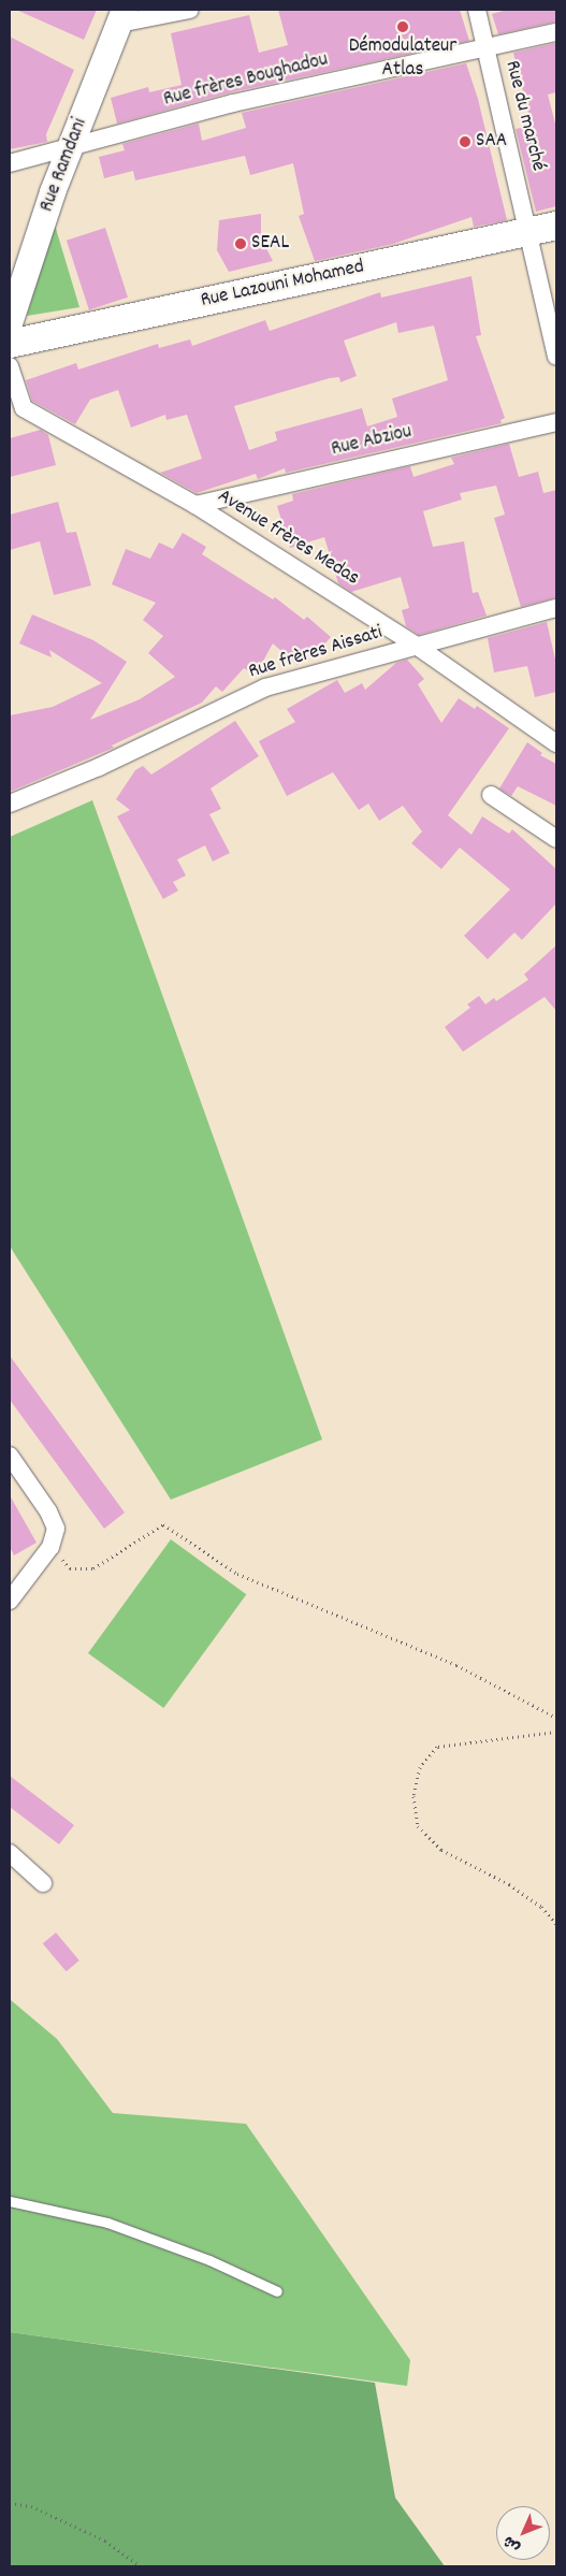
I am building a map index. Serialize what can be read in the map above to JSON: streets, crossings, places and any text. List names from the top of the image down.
{
  "streets": {
    "main road": ["Rue Ramdani", "Rue Lazouni Mohamed"],
    "street": [
      "Rue frères Boughadou",
      "Rue du marché",
      "Rue Abziou",
      "Avenue frères Medas",
      "Rue frères Aissati"
    ]
  },
  "crossings": [
    ["Rue frères Boughadou", "Rue du marché"],
    ["Rue frères Boughadou", "Rue Ramdani"],
    ["Rue du marché", "Rue Lazouni Mohamed"],
    ["Rue Abziou", "Avenue frères Medas"],
    ["Avenue frères Medas", "Rue frères Aissati"]
  ],
  "places": ["Démodulateur Atlas", "SAA", "SEAL"],
  "north": "bottom left"
}
